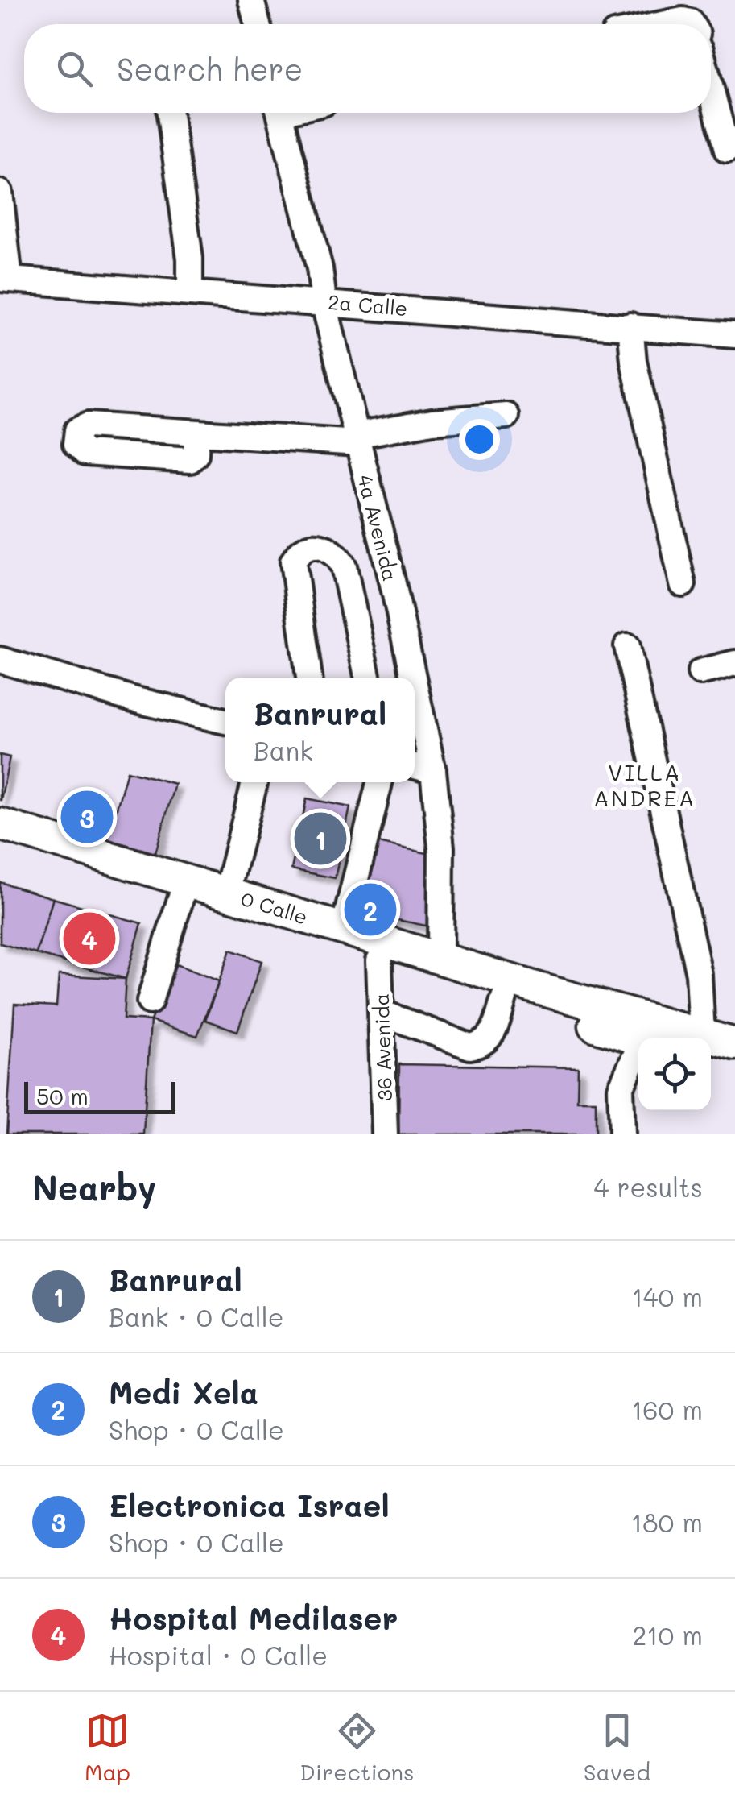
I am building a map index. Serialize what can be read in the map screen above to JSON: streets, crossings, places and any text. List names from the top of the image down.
{
  "streets": {
    "main road": ["0 Calle"],
    "street": ["2a Calle", "4a Avenida", "36 Avenida"]
  },
  "crossings": [
    ["2a Calle", "4a Avenida"],
    ["4a Avenida", "0 Calle"],
    ["0 Calle", "36 Avenida"]
  ],
  "districts": ["VILLA ANDREA"],
  "scale_bar": "50 m",
  "page": {
    "search": "Search here",
    "popup": ["Banrural", "Bank"],
    "pins": [
      "3",
      "1",
      "2",
      "4"
    ],
    "scale": "50 m",
    "heading": ["Nearby", "4 results"],
    "list": [
      {
        "mark": "1",
        "name": "Banrural",
        "note": "Bank · 0 Calle",
        "value": "140 m"
      },
      {
        "mark": "2",
        "name": "Medi Xela",
        "note": "Shop · 0 Calle",
        "value": "160 m"
      },
      {
        "mark": "3",
        "name": "Electronica Israel",
        "note": "Shop · 0 Calle",
        "value": "180 m"
      },
      {
        "mark": "4",
        "name": "Hospital Medilaser",
        "note": "Hospital · 0 Calle",
        "value": "210 m"
      }
    ],
    "nav": ["Map", "Directions", "Saved"]
  }
}
